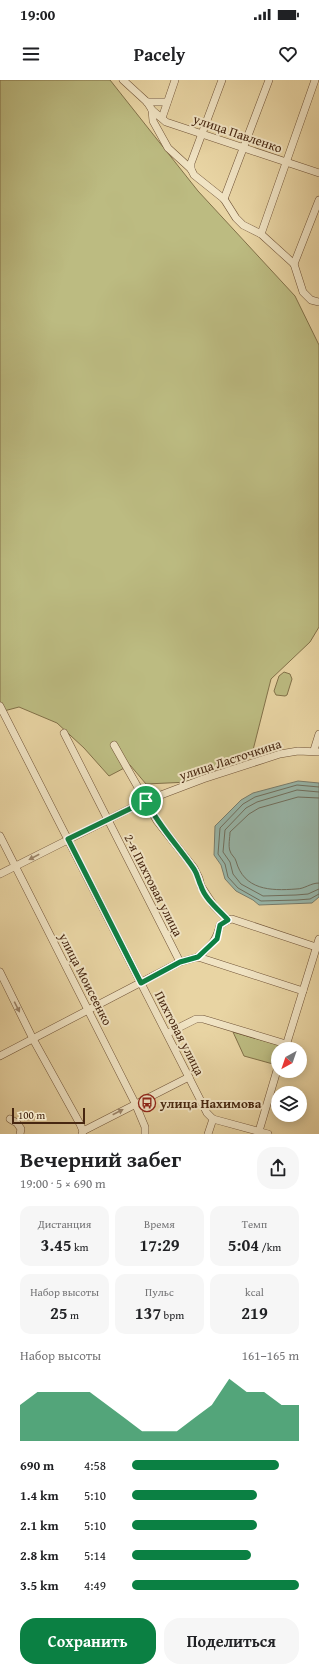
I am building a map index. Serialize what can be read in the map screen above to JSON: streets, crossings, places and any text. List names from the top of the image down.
{
  "streets": {
    "street": [
      "улица Павленко",
      "улица Ласточкина",
      "2-я Пихтовая улица",
      "улица Моисеенко",
      "Пихтовая улица"
    ]
  },
  "crossings": [
    ["улица Ласточкина", "2-я Пихтовая улица"],
    ["улица Ласточкина", "улица Моисеенко"],
    ["улица Ласточкина", "Пихтовая улица"]
  ],
  "places": {
    "bus stop": ["улица Нахимова"]
  },
  "scale_bar": "100 m",
  "north": "bottom left",
  "page": {
    "status": "19:00",
    "header": "Pacely",
    "scale": "100 m",
    "heading": ["Вечерний забег", "19:00 · 5 × 690 m"],
    "stats": [
      ["Дистанция", "3.45 km"],
      ["Время", "17:29"],
      ["Темп", "5:04 /km"],
      ["Набор высоты", "25 m"],
      ["Пульс", "137 bpm"],
      ["kcal", "219"]
    ],
    "chart": ["Набор высоты", "161–165 m"],
    "list": [
      {
        "name": "690 m",
        "note": "4:58"
      },
      {
        "name": "1.4 km",
        "note": "5:10"
      },
      {
        "name": "2.1 km",
        "note": "5:10"
      },
      {
        "name": "2.8 km",
        "note": "5:14"
      },
      {
        "name": "3.5 km",
        "note": "4:49"
      }
    ],
    "buttons": ["Сохранить", "Поделиться"]
  }
}
